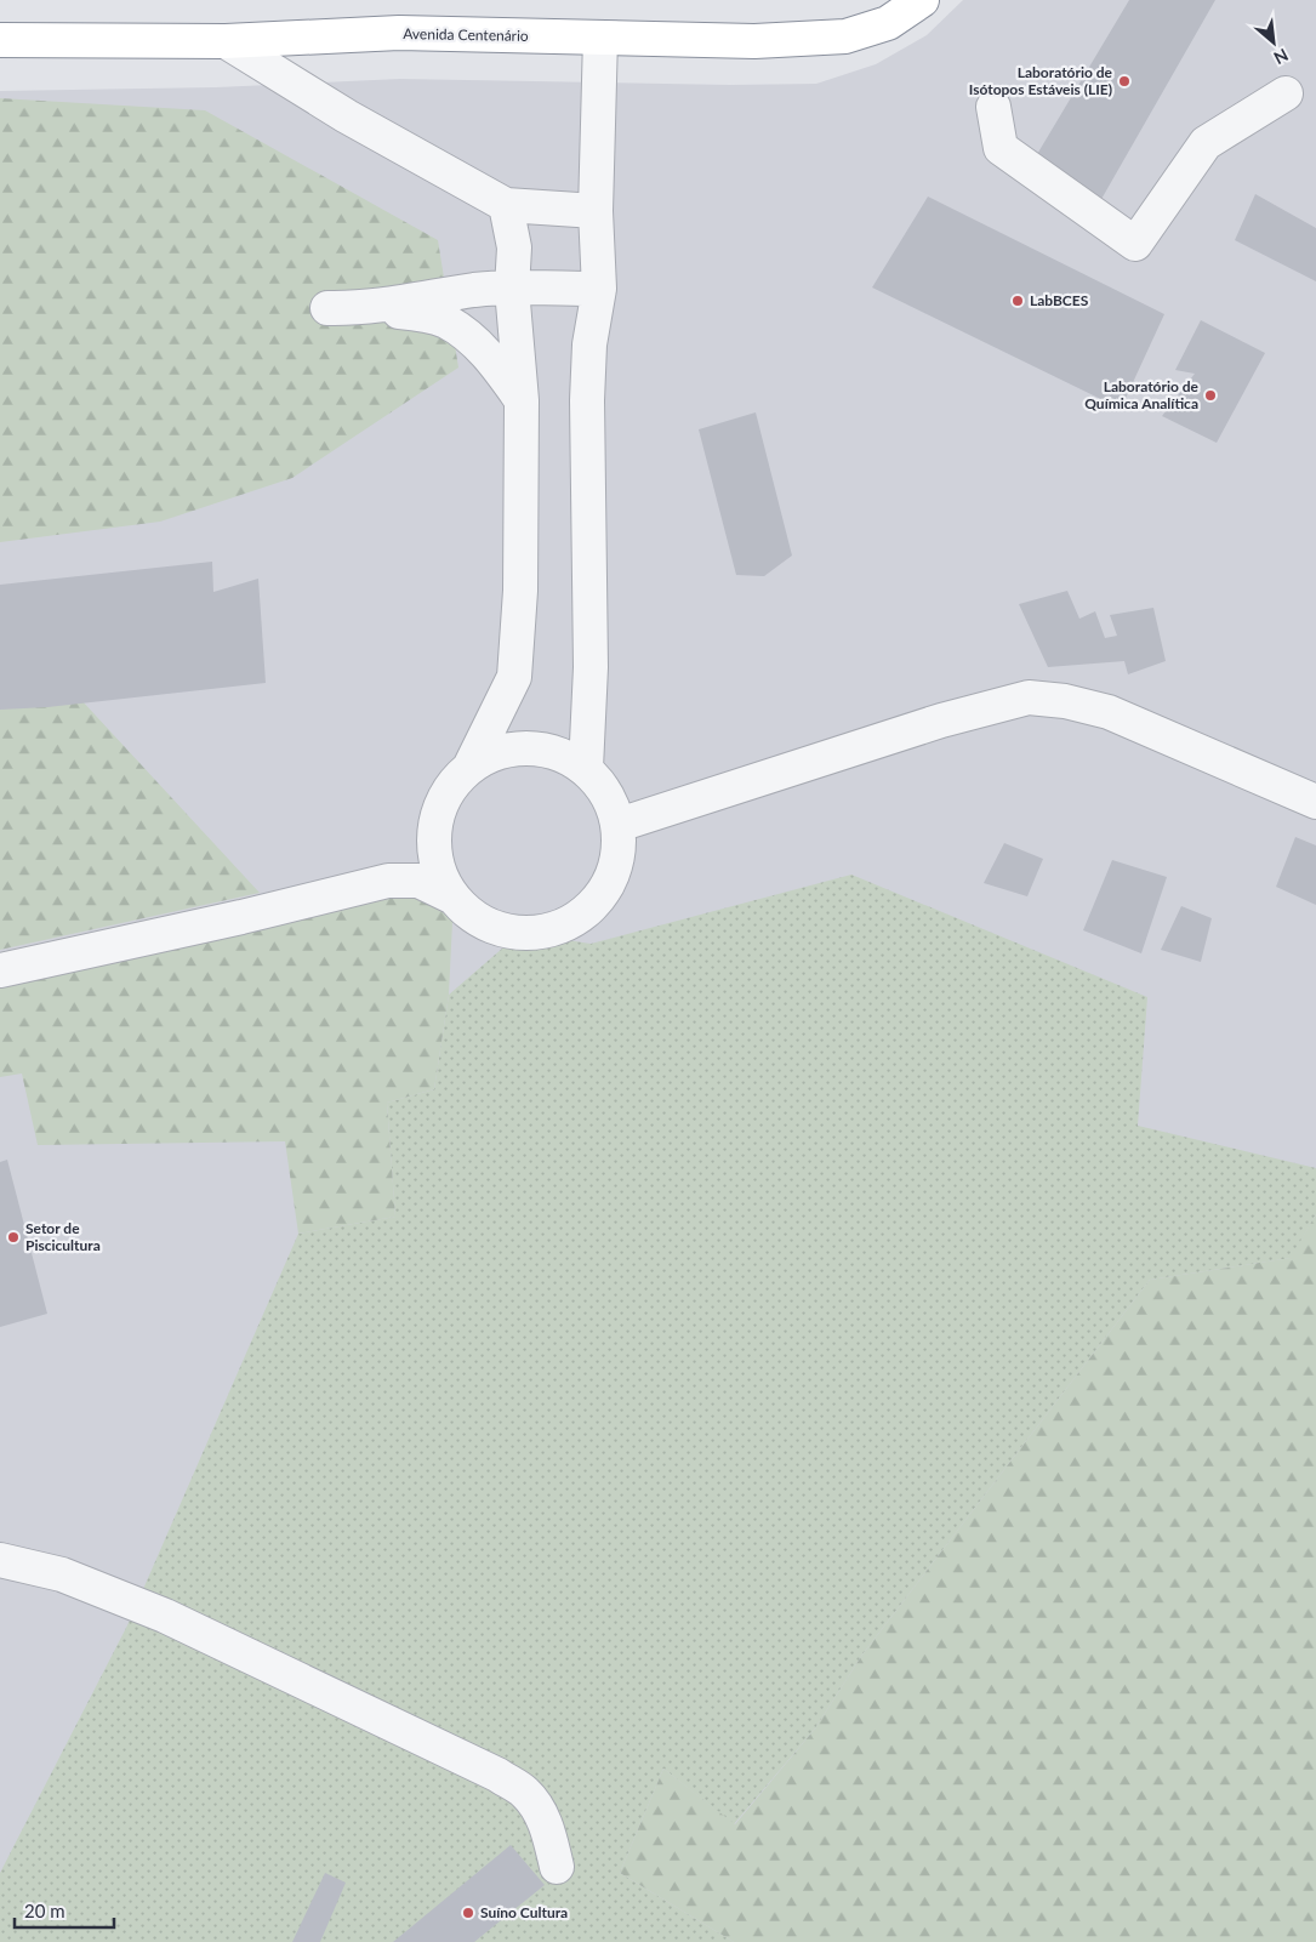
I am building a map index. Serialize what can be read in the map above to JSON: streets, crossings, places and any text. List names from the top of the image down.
{
  "streets": {
    "highway": ["Avenida Centenário"]
  },
  "places": [
    "Laboratório de Isótopos Estáveis (LIE)",
    "LabBCES",
    "Laboratório de Química Analítica",
    "Setor de Piscicultura",
    "Suíno Cultura"
  ],
  "scale_bar": "20 m",
  "north": "bottom right"
}
